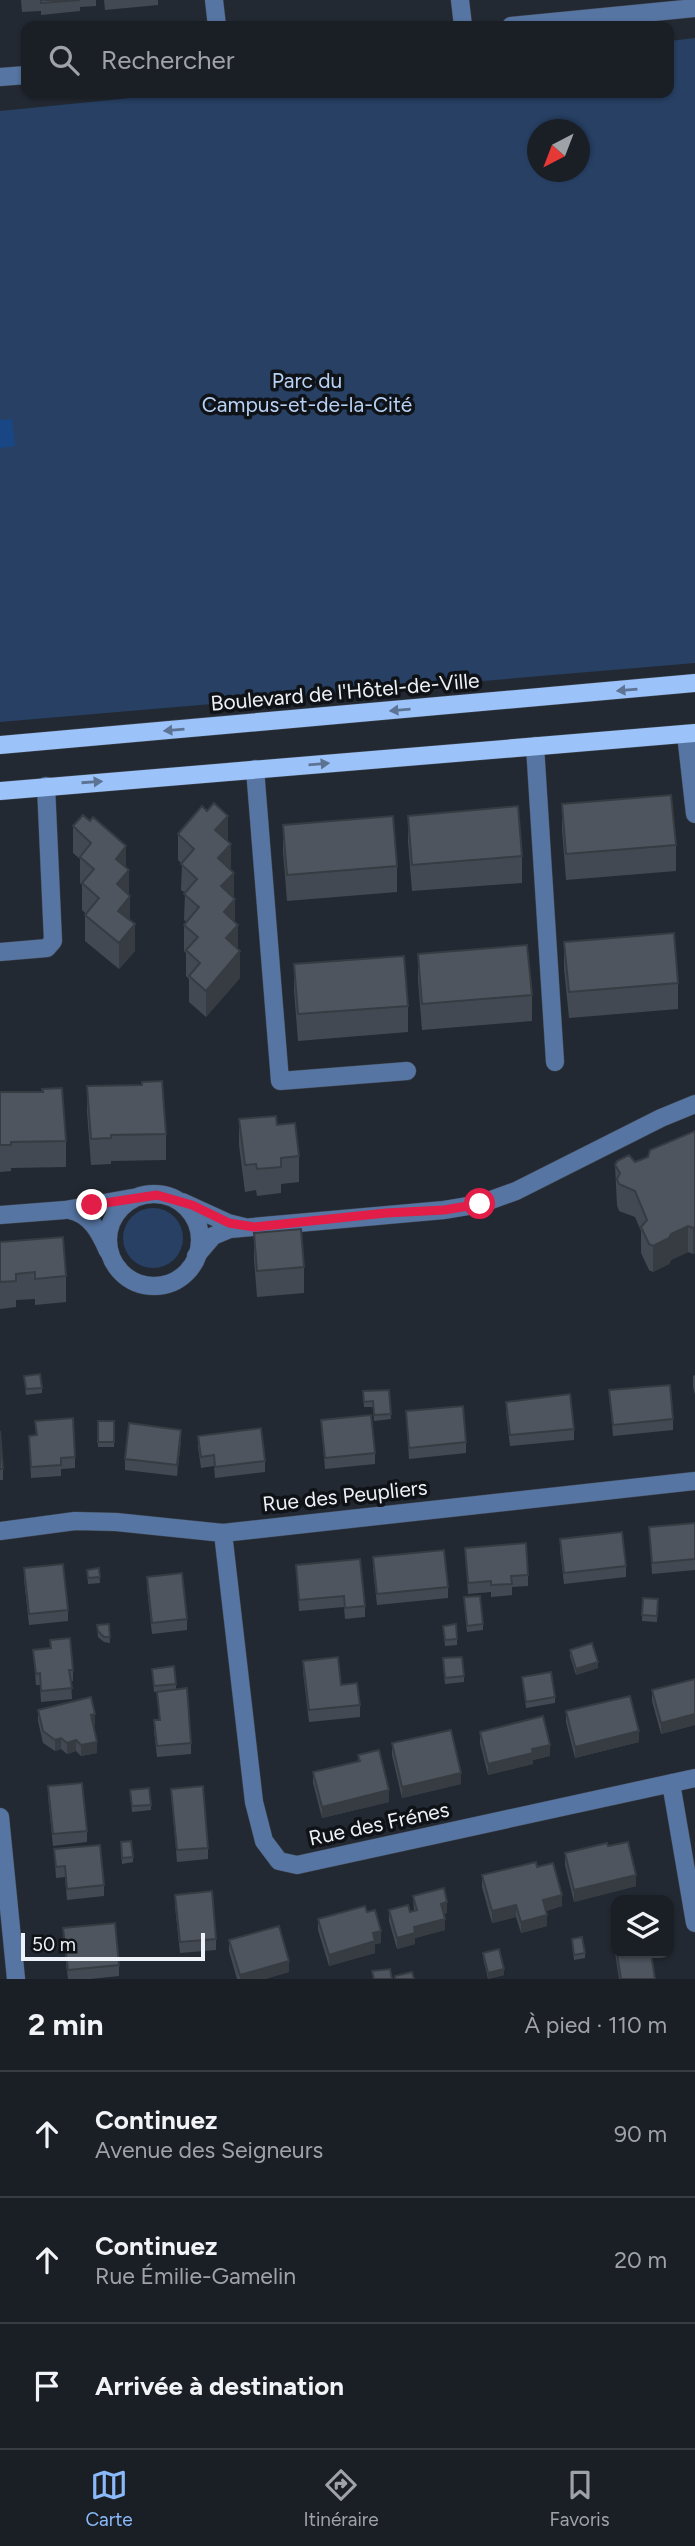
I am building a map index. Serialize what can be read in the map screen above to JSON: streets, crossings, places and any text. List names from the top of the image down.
{
  "streets": {
    "main road": ["Boulevard de l'Hôtel-de-Ville"],
    "street": ["Rue des Peupliers", "Rue des Frénes"]
  },
  "crossings": [
    ["Rue des Peupliers", "Rue des Frénes"]
  ],
  "parks": ["Parc du Campus-et-de-la-Cité"],
  "scale_bar": "50 m",
  "north": "bottom left",
  "page": {
    "search": "Rechercher",
    "scale": "50 m",
    "heading": ["2 min", "À pied · 110 m"],
    "list": [
      ["Continuez", "Avenue des Seigneurs", "90 m"],
      ["Continuez", "Rue Émilie-Gamelin", "20 m"],
      "Arrivée à destination"
    ],
    "nav": ["Carte", "Itinéraire", "Favoris"]
  }
}
